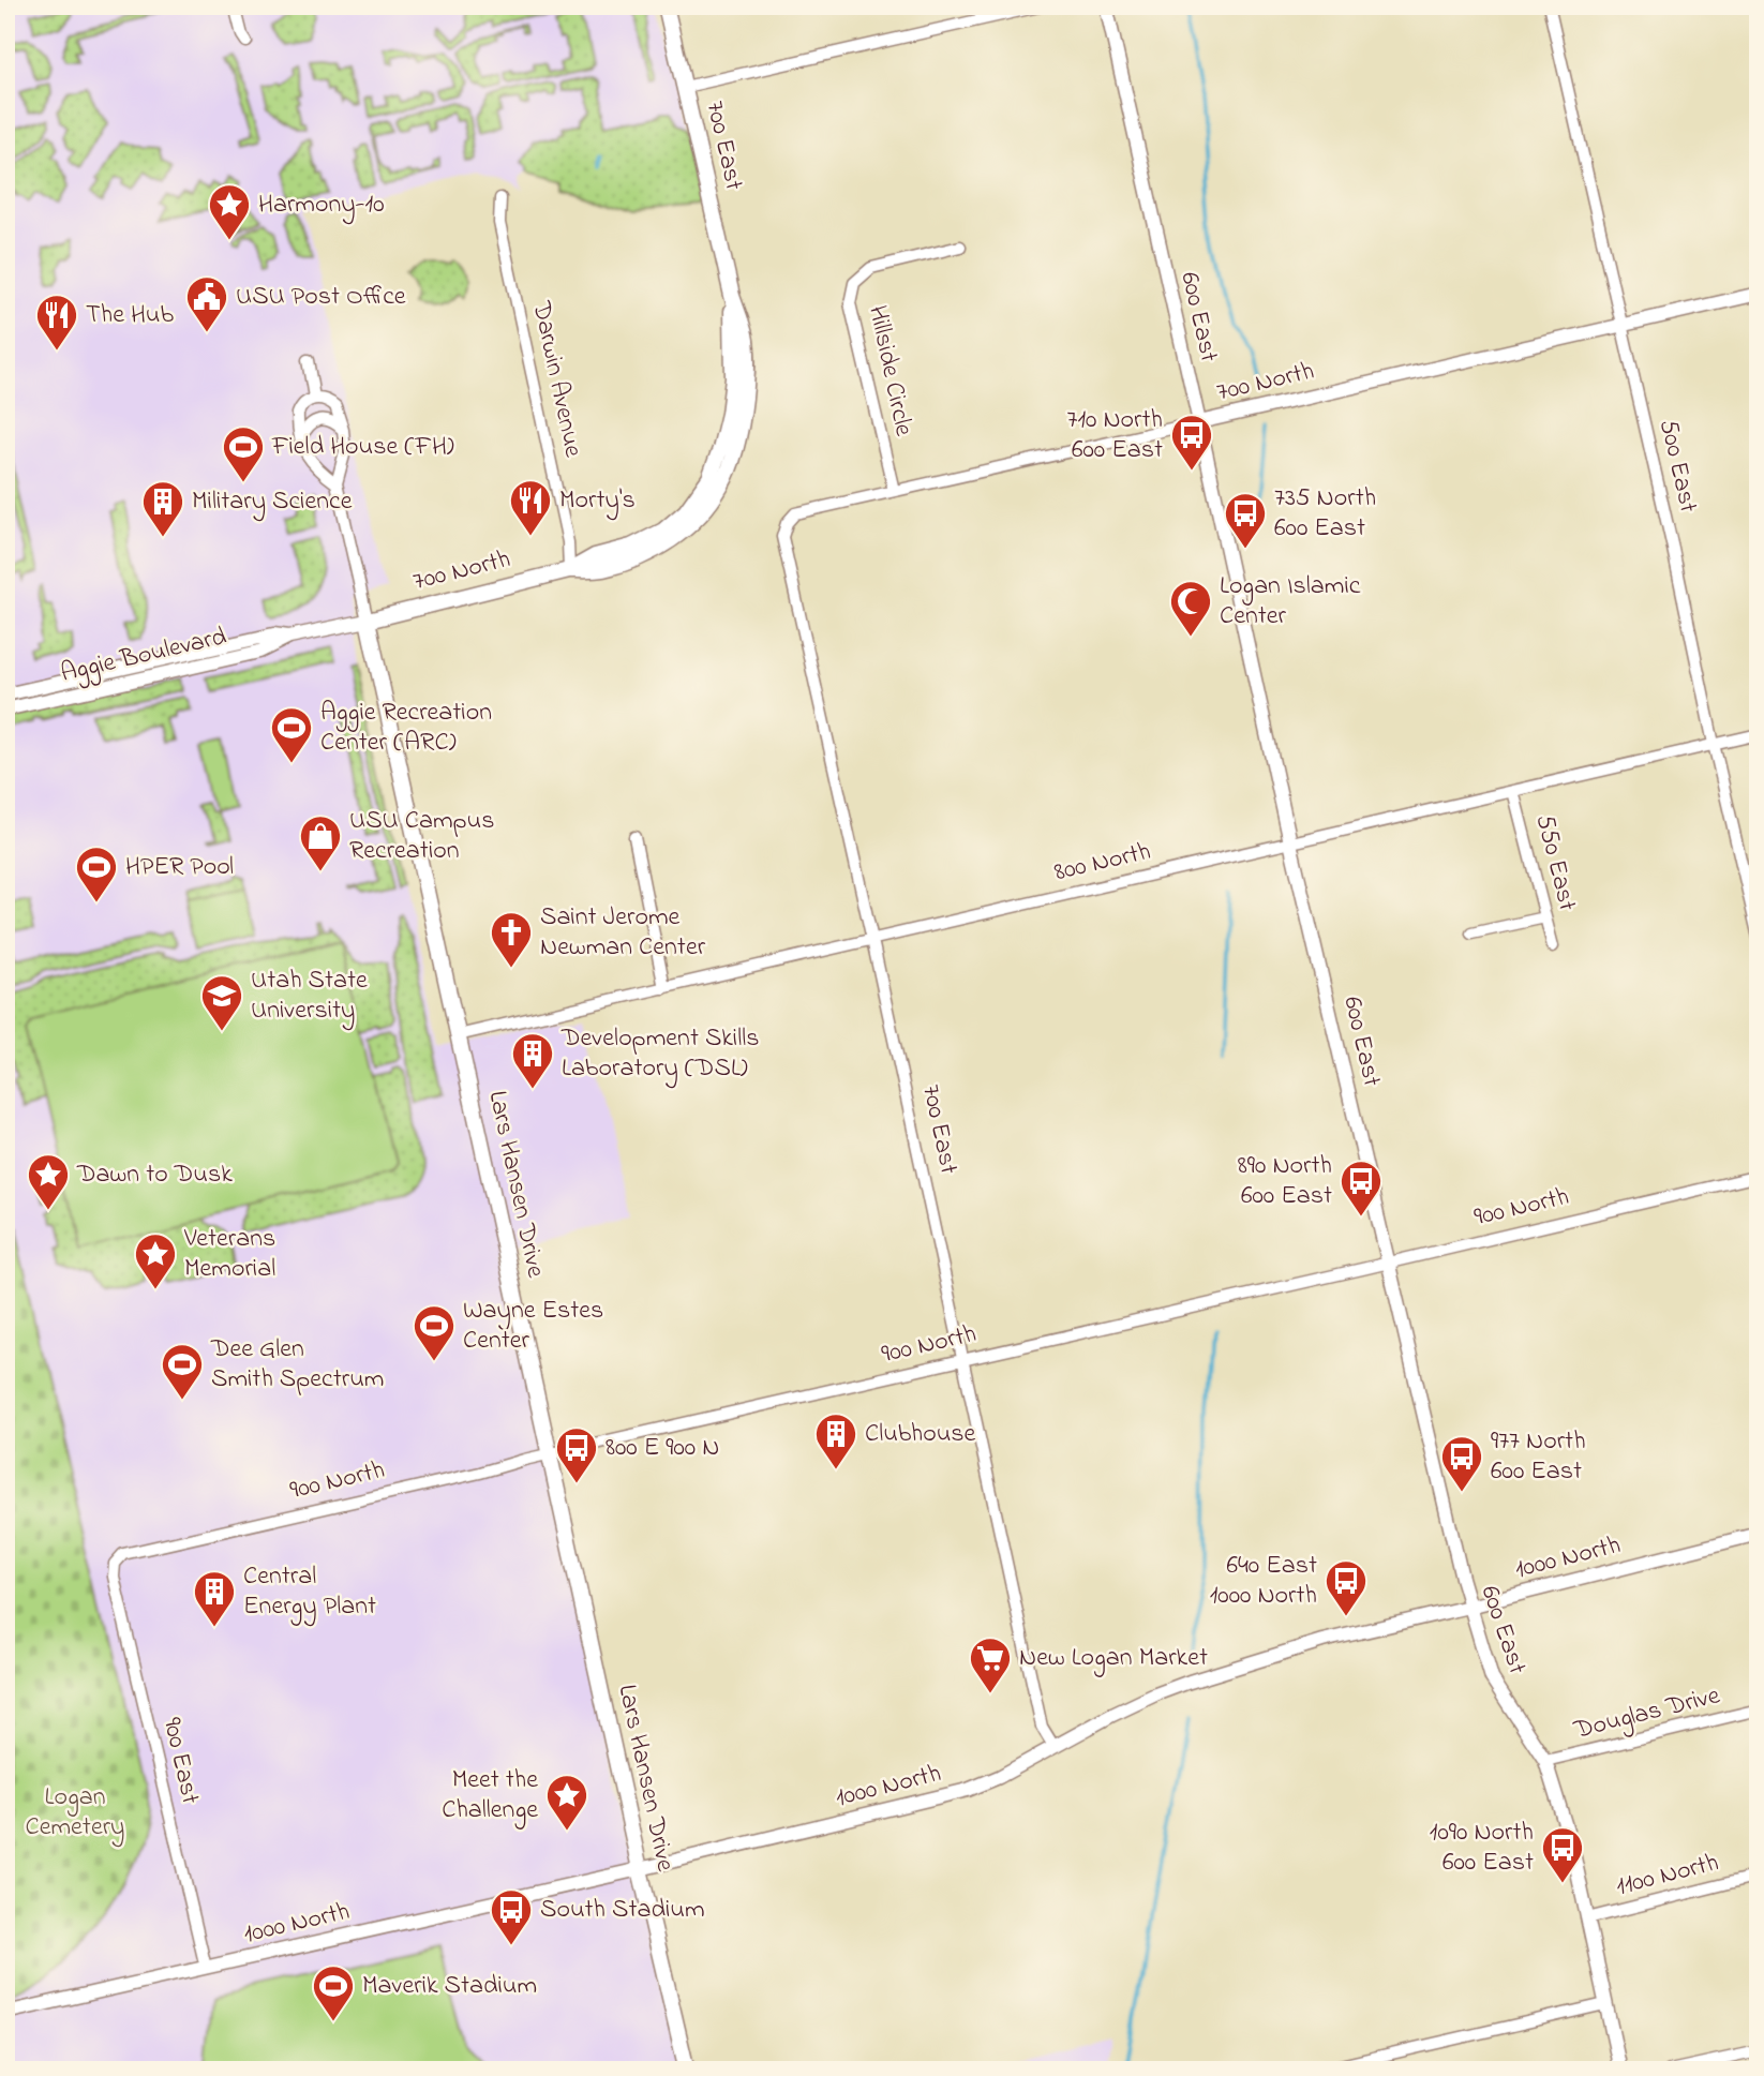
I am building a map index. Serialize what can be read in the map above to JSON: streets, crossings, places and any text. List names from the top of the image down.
{
  "streets": {
    "main road": ["700 East", "700 North", "Lars Hansen Drive"],
    "street": [
      "600 East",
      "Hillside Circle",
      "Darwin Avenue",
      "500 East",
      "Aggie Boulevard",
      "800 North",
      "550 East",
      "900 North",
      "1000 North",
      "Douglas Drive",
      "900 East",
      "1100 North"
    ]
  },
  "crossings": [
    ["700 East", "700 North"],
    ["700 East", "800 North"],
    ["700 East", "900 North"],
    ["700 East", "1000 North"],
    ["600 East", "700 North"],
    ["600 East", "800 North"],
    ["600 East", "900 North"],
    ["600 East", "1000 North"],
    ["600 East", "Douglas Drive"],
    ["600 East", "1100 North"],
    ["Hillside Circle", "700 North"],
    ["Darwin Avenue", "700 North"],
    ["700 North", "500 East"],
    ["700 North", "Aggie Boulevard"],
    ["700 North", "Lars Hansen Drive"],
    ["500 East", "800 North"],
    ["Aggie Boulevard", "Lars Hansen Drive"],
    ["800 North", "550 East"],
    ["800 North", "Lars Hansen Drive"],
    ["Lars Hansen Drive", "900 North"],
    ["Lars Hansen Drive", "1000 North"],
    ["900 North", "900 East"],
    ["1000 North", "900 East"]
  ],
  "parks": ["Logan Cemetery"],
  "places": {
    "place": [
      "Harmony-10",
      "Dawn to Dusk",
      "Veterans Memorial",
      "Meet the Challenge"
    ],
    "public building": ["USU Post Office"],
    "restaurant": ["The Hub", "Morty's"],
    "bus stop": [
      "710 North 600 East",
      "735 North 600 East",
      "890 North 600 East",
      "800 E 900 N",
      "977 North 600 East",
      "640 East 1000 North",
      "1090 North 600 East",
      "South Stadium"
    ],
    "sports": [
      "Field House (FH)",
      "Aggie Recreation Center (ARC)",
      "HPER Pool",
      "Wayne Estes Center",
      "Dee Glen Smith Spectrum",
      "Maverik Stadium"
    ],
    "building": [
      "Military Science",
      "Development Skills Laboratory (DSL)",
      "Clubhouse",
      "Central Energy Plant"
    ],
    "mosque": ["Logan Islamic Center"],
    "shop": ["USU Campus Recreation"],
    "church": ["Saint Jerome Newman Center"],
    "school or university": ["Utah State University"],
    "supermarket": ["New Logan Market"]
  }
}
